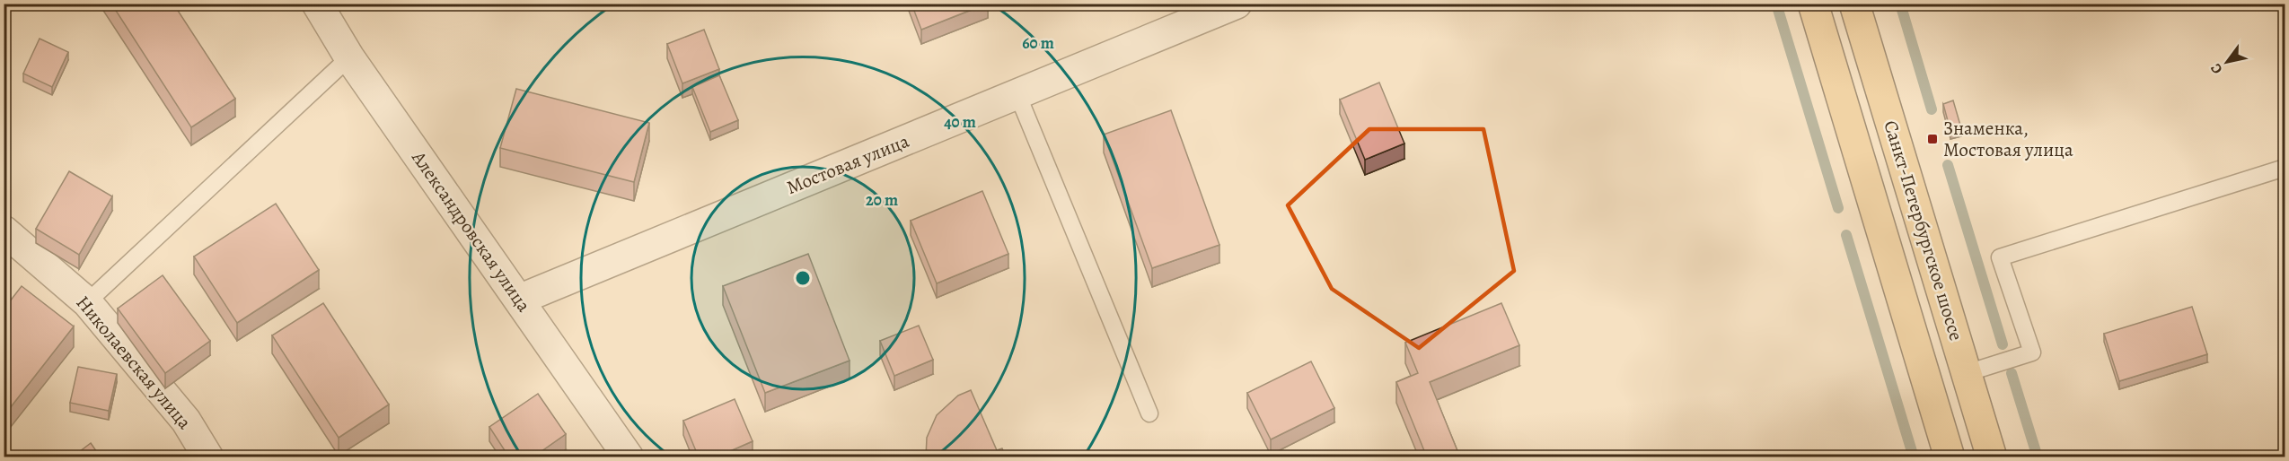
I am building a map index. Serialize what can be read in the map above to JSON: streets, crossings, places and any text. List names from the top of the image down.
{
  "streets": {
    "main road": ["Санкт-Петербургское шоссе"],
    "street": ["Мостовая улица", "Александровская улица", "Николаевская улица"]
  },
  "crossings": [
    ["Мостовая улица", "Александровская улица"]
  ],
  "places": {
    "transit": ["Знаменка, Мостовая улица"]
  },
  "north": "bottom left",
  "rings": ["60 m", "40 m", "20 m"]
}
